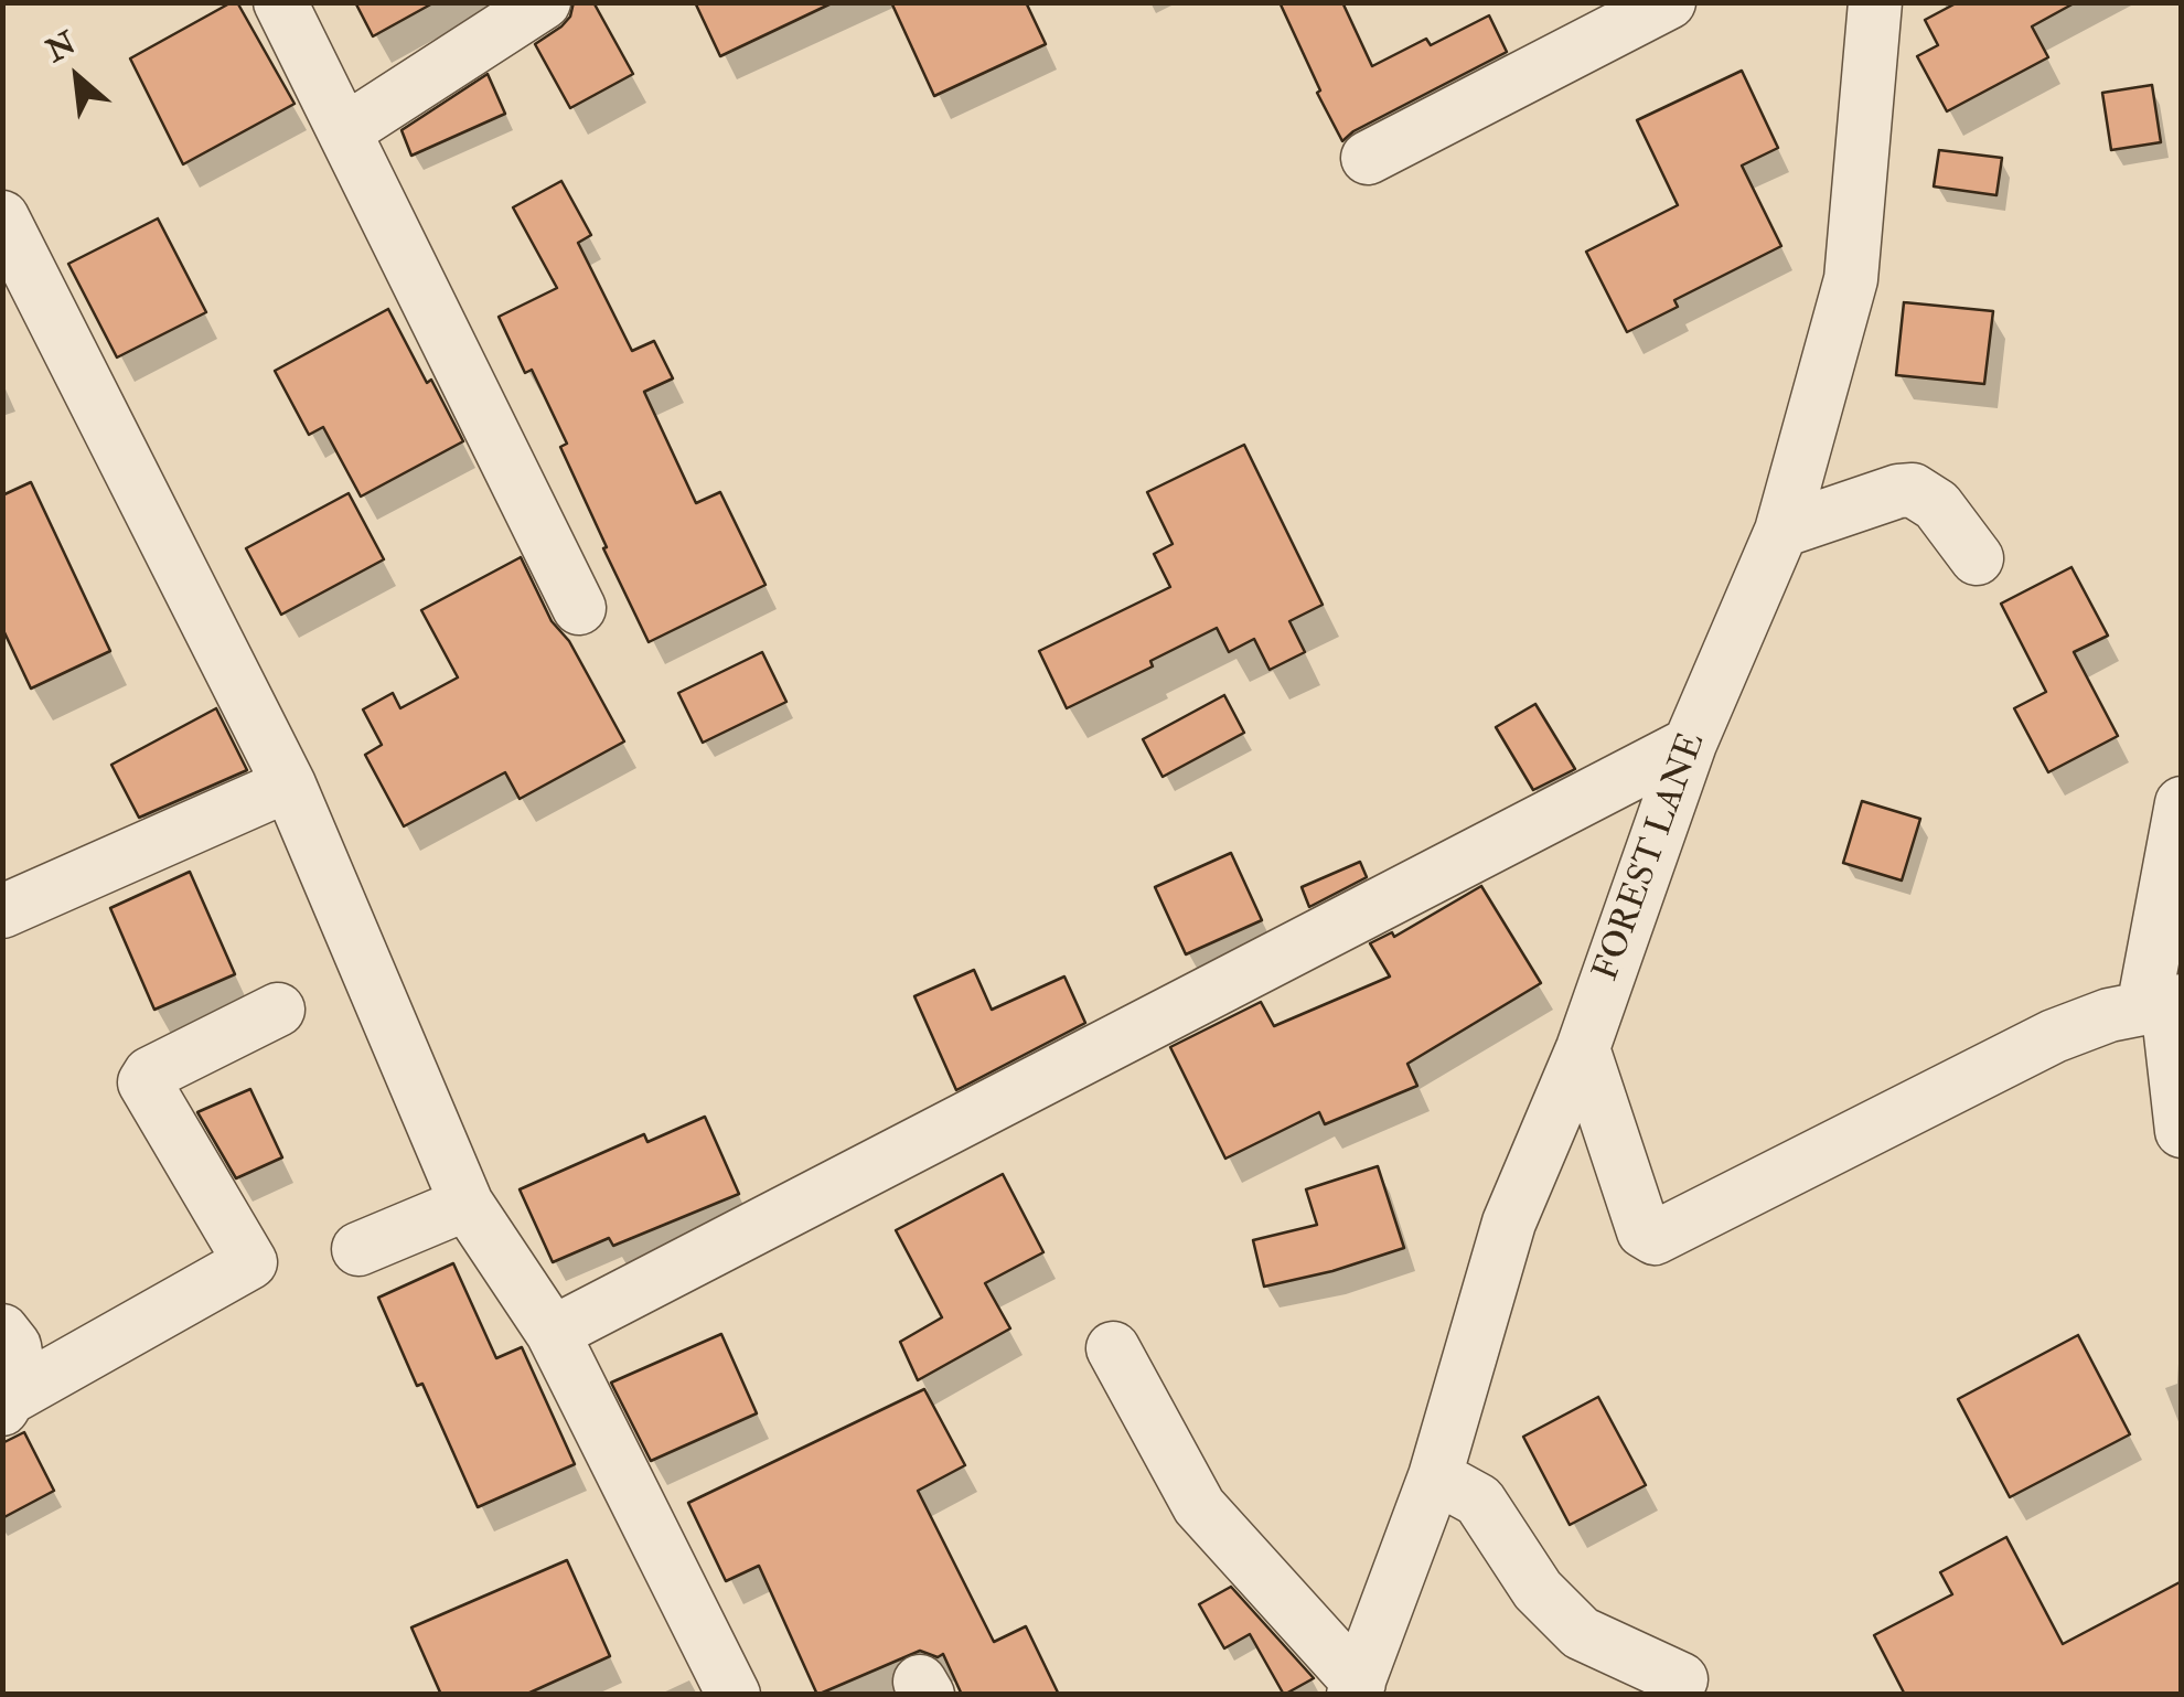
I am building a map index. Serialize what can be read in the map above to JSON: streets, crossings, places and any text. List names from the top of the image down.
{
  "streets": {
    "street": ["FOREST LANE"]
  },
  "north": "top left"
}
